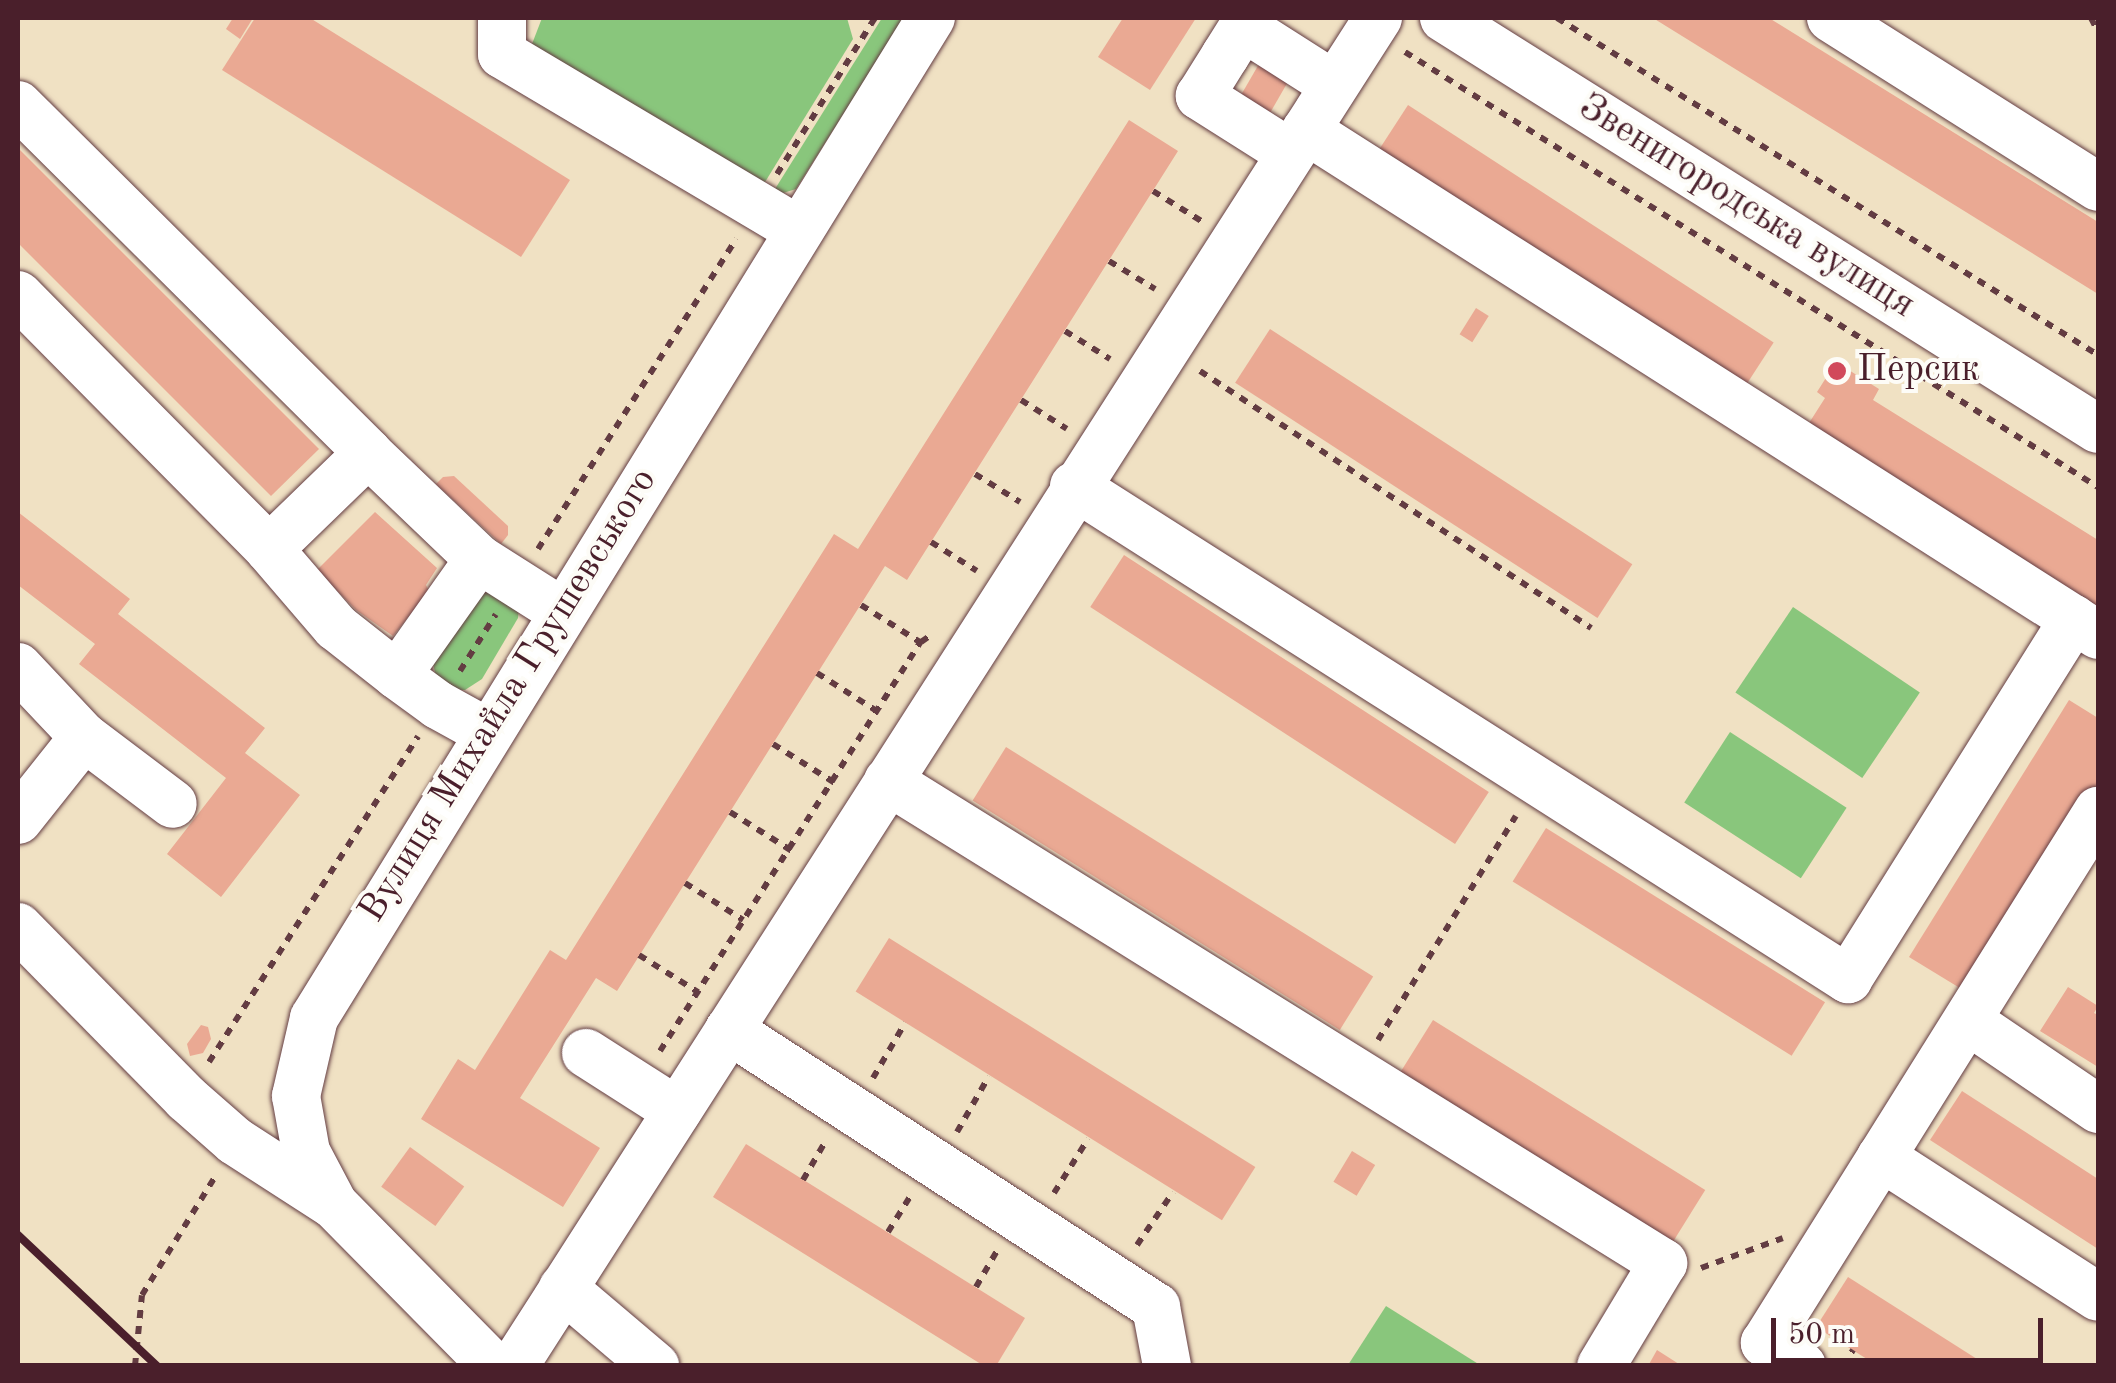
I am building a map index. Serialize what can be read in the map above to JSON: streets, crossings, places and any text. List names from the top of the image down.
{
  "streets": {
    "street": ["Звенигородська вулиця", "Вулиця Михайла Грушевського"]
  },
  "places": ["Персик"],
  "scale_bar": "50 m"
}
